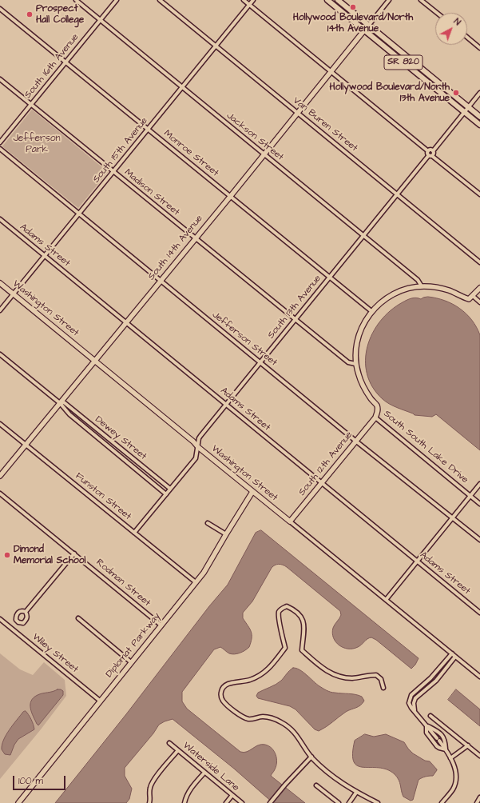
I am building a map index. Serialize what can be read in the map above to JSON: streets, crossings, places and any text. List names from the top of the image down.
{
  "streets": {
    "main road": ["SR 820"],
    "street": [
      "South 16th Avenue",
      "Van Buren Street",
      "Jackson Street",
      "South 15th Avenue",
      "Monroe Street",
      "Madison Street",
      "Adams Street",
      "South 14th Avenue",
      "South 13th Avenue",
      "Washington Street",
      "Jefferson Street",
      "Dewey Street",
      "South South Lake Drive",
      "South 12th Avenue",
      "Funston Street",
      "Rodman Street",
      "Diplomat Parkway",
      "Wiley Street",
      "Waterside Lane"
    ]
  },
  "crossings": [
    ["SR 820", "South 14th Avenue"],
    ["South 16th Avenue", "Jackson Street"],
    ["South 16th Avenue", "Monroe Street"],
    ["South 16th Avenue", "Madison Street"],
    ["Van Buren Street", "South 15th Avenue"],
    ["Van Buren Street", "South 14th Avenue"],
    ["Van Buren Street", "South 13th Avenue"],
    ["Jackson Street", "South 15th Avenue"],
    ["Jackson Street", "South 14th Avenue"],
    ["Jackson Street", "South 13th Avenue"],
    ["South 15th Avenue", "Monroe Street"],
    ["South 15th Avenue", "Madison Street"],
    ["South 15th Avenue", "Adams Street"],
    ["South 15th Avenue", "Washington Street"],
    ["South 15th Avenue", "Jefferson Street"],
    ["Monroe Street", "South 14th Avenue"],
    ["Monroe Street", "South 13th Avenue"],
    ["Monroe Street", "South South Lake Drive"],
    ["Madison Street", "South 14th Avenue"],
    ["Madison Street", "South 13th Avenue"],
    ["Madison Street", "South South Lake Drive"],
    ["Adams Street", "South 14th Avenue"],
    ["Adams Street", "South 13th Avenue"],
    ["Adams Street", "South 12th Avenue"],
    ["South 14th Avenue", "Washington Street"],
    ["South 14th Avenue", "Jefferson Street"],
    ["South 14th Avenue", "Dewey Street"],
    ["South 14th Avenue", "Funston Street"],
    ["South 13th Avenue", "Washington Street"],
    ["South 13th Avenue", "Jefferson Street"],
    ["South 13th Avenue", "Dewey Street"],
    ["South 13th Avenue", "Funston Street"],
    ["Washington Street", "South 12th Avenue"],
    ["Washington Street", "Diplomat Parkway"],
    ["Jefferson Street", "South 12th Avenue"],
    ["South South Lake Drive", "South 12th Avenue"],
    ["Funston Street", "Diplomat Parkway"],
    ["Rodman Street", "Diplomat Parkway"],
    ["Diplomat Parkway", "Wiley Street"]
  ],
  "parks": ["Jefferson Park"],
  "places": [
    "Hollywood Boulevard/North 14th Avenue",
    "Prospect Hall College",
    "Hollywood Boulevard/North 13th Avenue",
    "Dimond Memorial School"
  ],
  "scale_bar": "100 m",
  "north": "top right"
}
